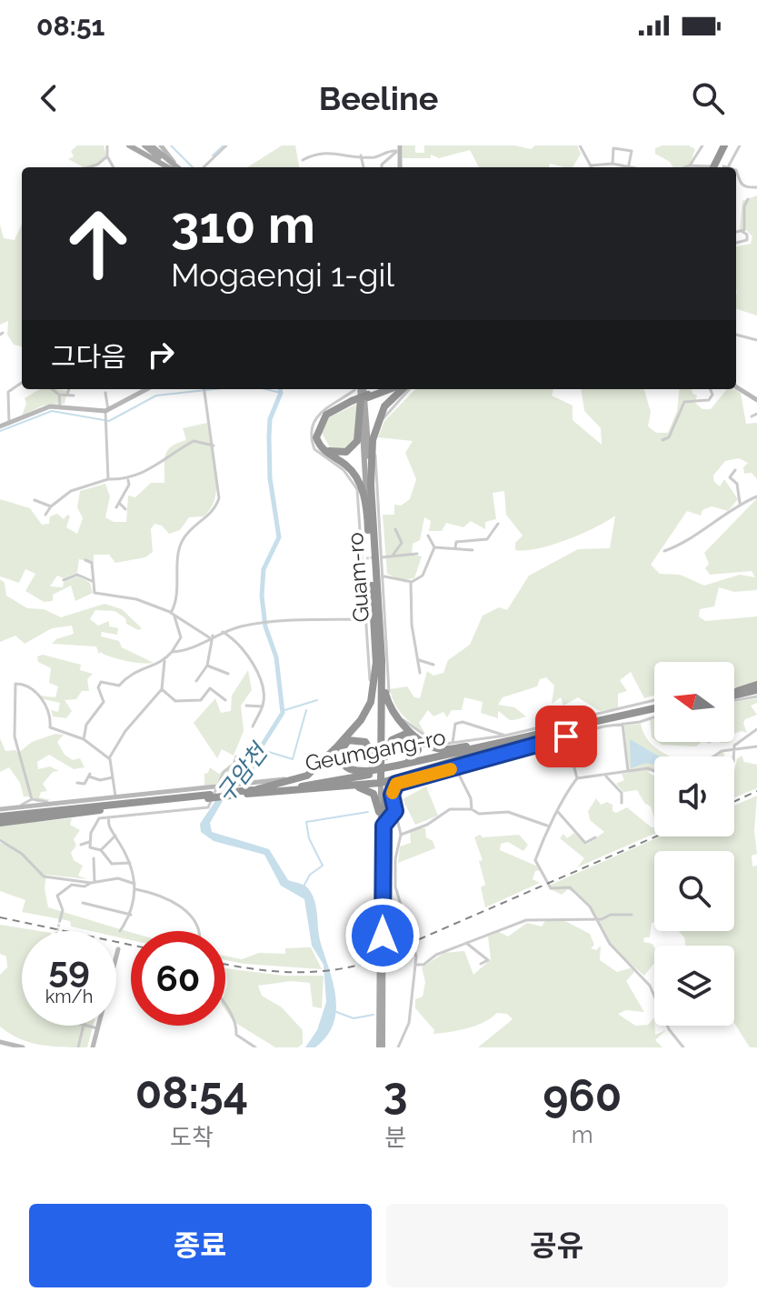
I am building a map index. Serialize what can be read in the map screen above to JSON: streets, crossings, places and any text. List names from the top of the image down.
{
  "streets": {
    "highway": ["Guam-ro", "Geumgang-ro"]
  },
  "water": ["구암천"],
  "north": "left",
  "page": {
    "status": "08:51",
    "header": "Beeline",
    "turn": ["310 m", "Mogaengi 1-gil"],
    "then": "그다음",
    "speed": "59 km/h",
    "limit": "60",
    "eta": [
      "08:54",
      "도착",
      "3",
      "분",
      "960",
      "m"
    ],
    "buttons": ["종료", "공유"]
  }
}
